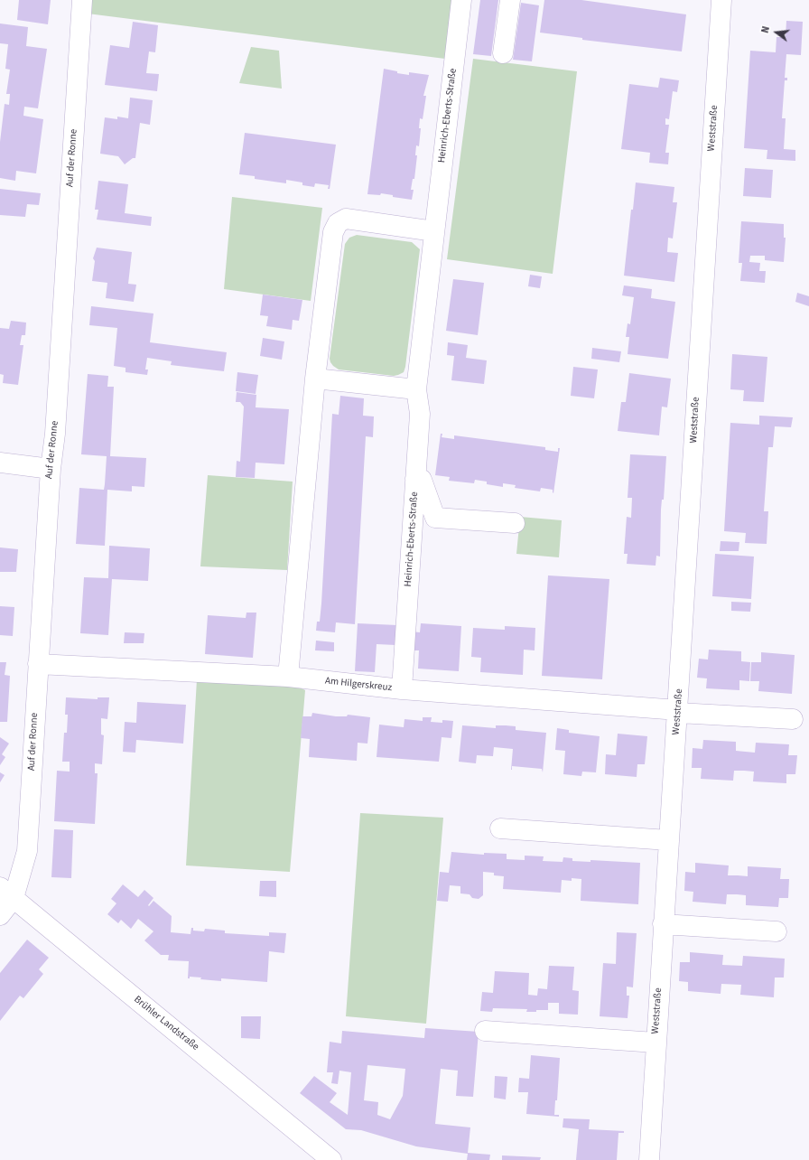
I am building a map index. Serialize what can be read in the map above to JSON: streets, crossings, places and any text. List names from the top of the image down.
{
  "streets": {
    "street": [
      "Heinrich-Eberts-Straße",
      "Weststraße",
      "Auf der Ronne",
      "Am Hilgerskreuz",
      "Brühler Landstraße"
    ]
  },
  "crossings": [
    ["Heinrich-Eberts-Straße", "Am Hilgerskreuz"],
    ["Weststraße", "Am Hilgerskreuz"],
    ["Auf der Ronne", "Am Hilgerskreuz"],
    ["Auf der Ronne", "Brühler Landstraße"]
  ],
  "north": "left"
}
